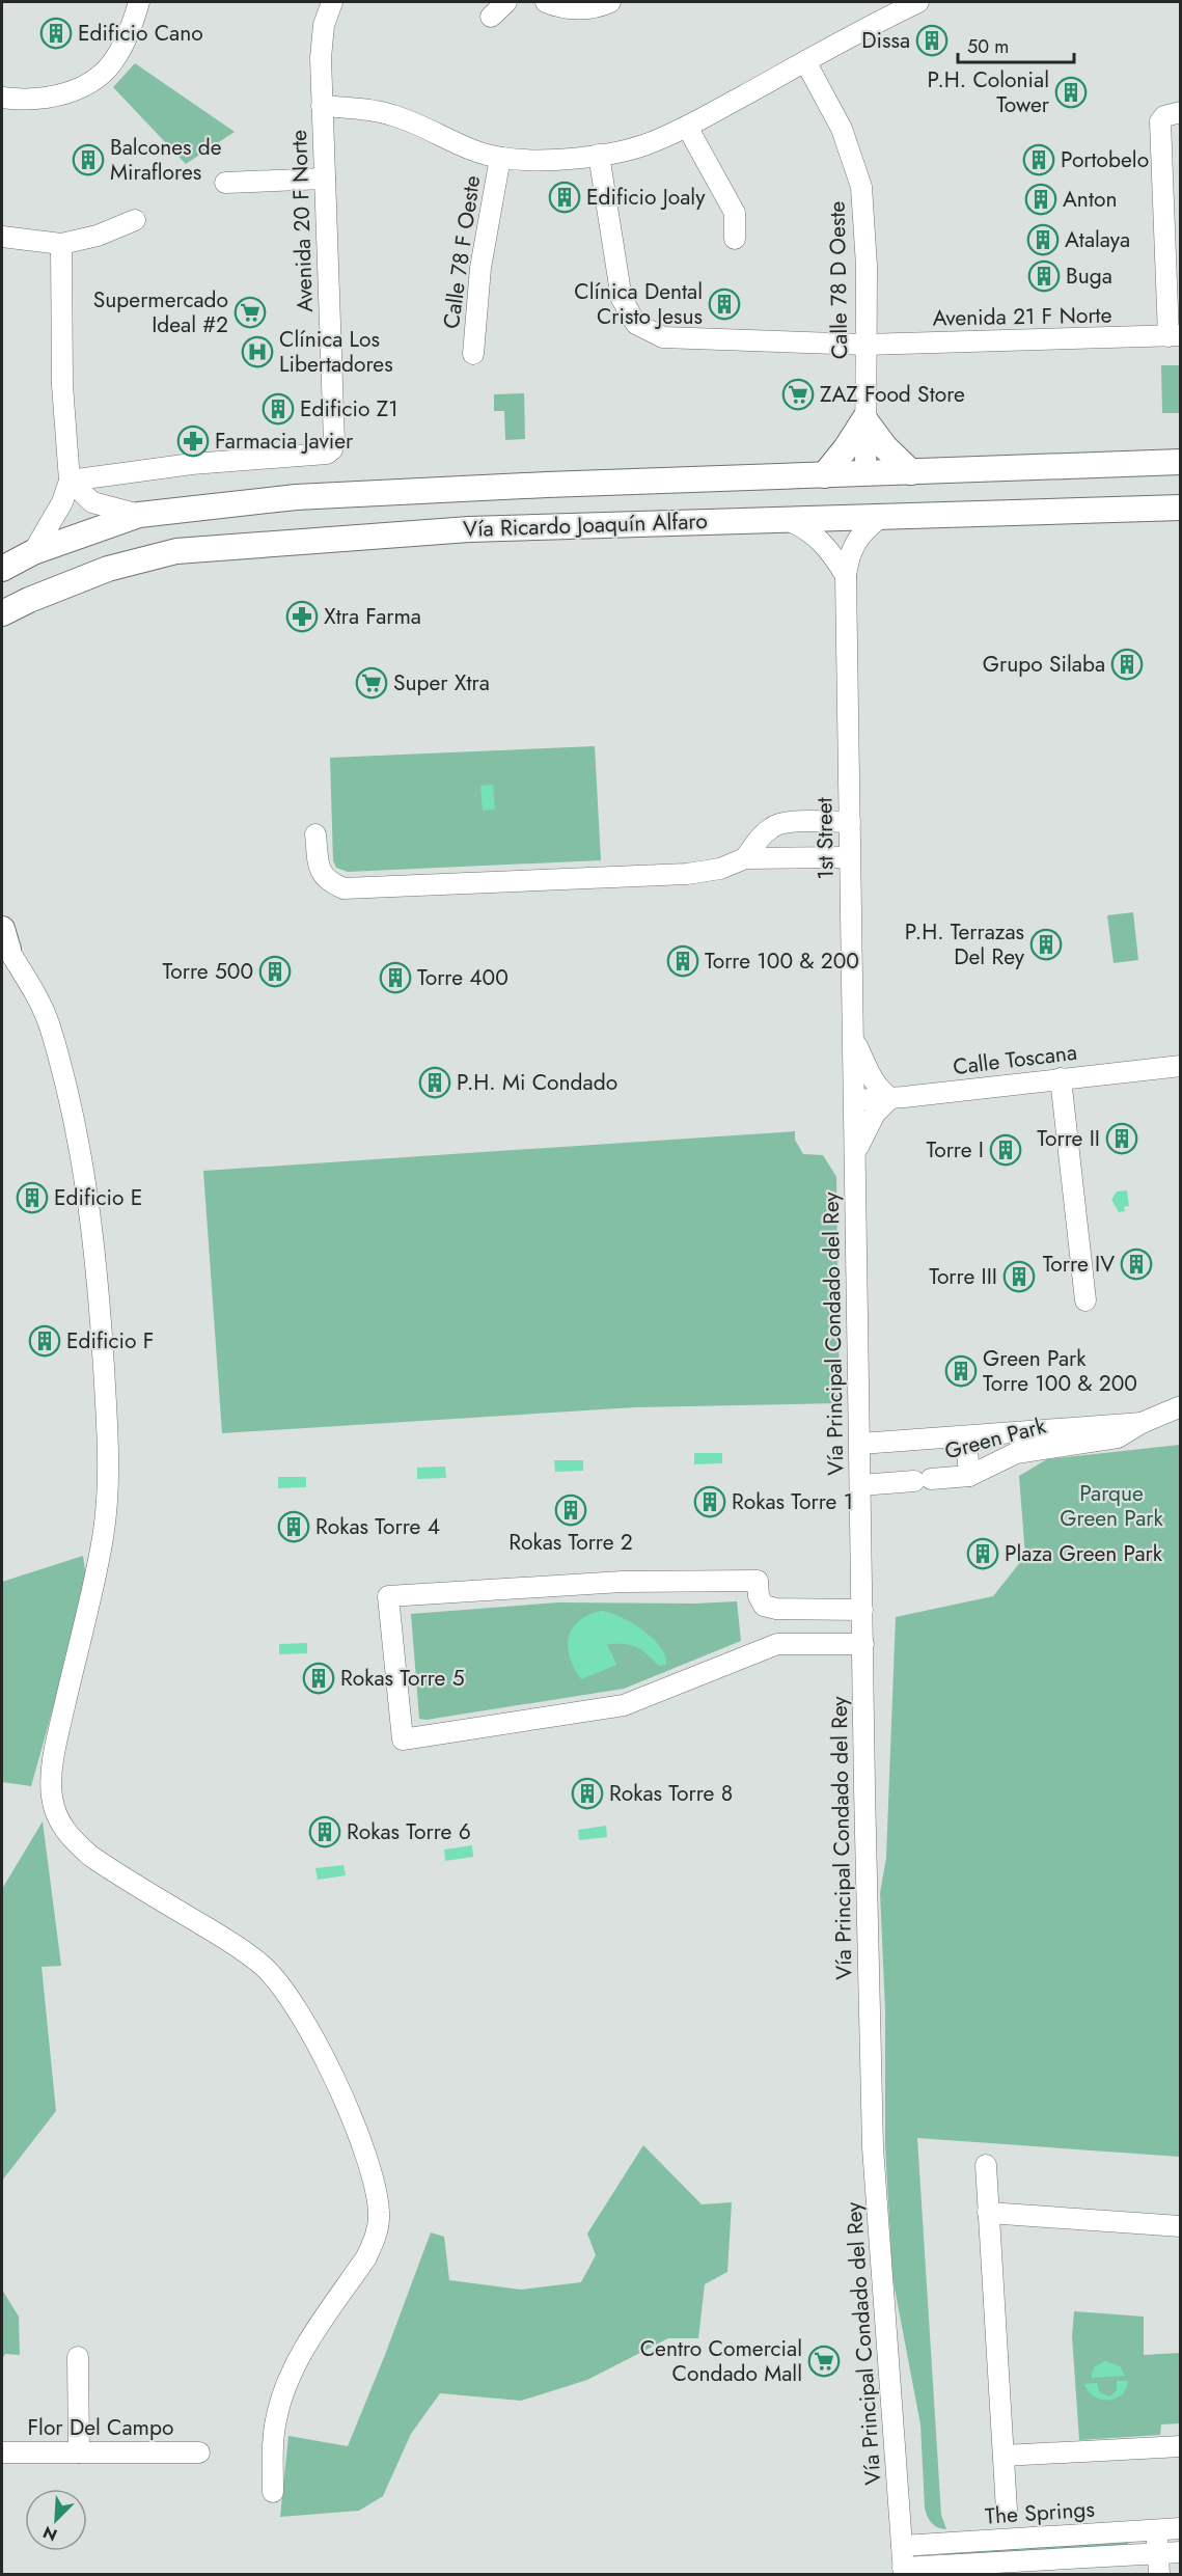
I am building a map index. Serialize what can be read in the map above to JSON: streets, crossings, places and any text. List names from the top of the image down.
{
  "streets": {
    "main road": ["Vía Ricardo Joaquín Alfaro"],
    "street": [
      "Avenida 20 F Norte",
      "Calle 78 F Oeste",
      "Calle 78 D Oeste",
      "Avenida 21 F Norte",
      "1st Street",
      "Calle Toscana",
      "Vía Principal Condado del Rey",
      "Green Park",
      "Flor Del Campo",
      "The Springs"
    ]
  },
  "crossings": [
    ["Avenida 20 F Norte", "Calle 78 F Oeste"],
    ["Avenida 20 F Norte", "Calle 78 D Oeste"],
    ["Avenida 20 F Norte", "Avenida 21 F Norte"],
    ["Calle 78 D Oeste", "Avenida 21 F Norte"],
    ["Calle 78 D Oeste", "Vía Ricardo Joaquín Alfaro"],
    ["Vía Ricardo Joaquín Alfaro", "1st Street"],
    ["1st Street", "Calle Toscana"],
    ["1st Street", "Vía Principal Condado del Rey"],
    ["Calle Toscana", "Vía Principal Condado del Rey"],
    ["Vía Principal Condado del Rey", "Green Park"],
    ["Vía Principal Condado del Rey", "The Springs"]
  ],
  "parks": ["Parque Green Park"],
  "places": {
    "building": [
      "Edificio Cano",
      "Dissa",
      "P.H. Colonial Tower",
      "Balcones de Miraflores",
      "Portobelo",
      "Edificio Joaly",
      "Anton",
      "Atalaya",
      "Buga",
      "Clínica Dental Cristo Jesus",
      "Edificio Z1",
      "Grupo Silaba",
      "P.H. Terrazas Del Rey",
      "Torre 100 & 200",
      "Torre 500",
      "Torre 400",
      "P.H. Mi Condado",
      "Torre II",
      "Torre I",
      "Edificio E",
      "Torre IV",
      "Torre III",
      "Edificio F",
      "Green Park Torre 100 & 200",
      "Rokas Torre 1",
      "Rokas Torre 2",
      "Rokas Torre 4",
      "Plaza Green Park",
      "Rokas Torre 5",
      "Rokas Torre 8",
      "Rokas Torre 6"
    ],
    "supermarket": [
      "Supermercado Ideal #2",
      "ZAZ Food Store",
      "Super Xtra",
      "Centro Comercial Condado Mall"
    ],
    "hospital": ["Clínica Los Libertadores"],
    "pharmacy": ["Farmacia Javier", "Xtra Farma"]
  },
  "scale_bar": "50 m",
  "north": "bottom left"
}
